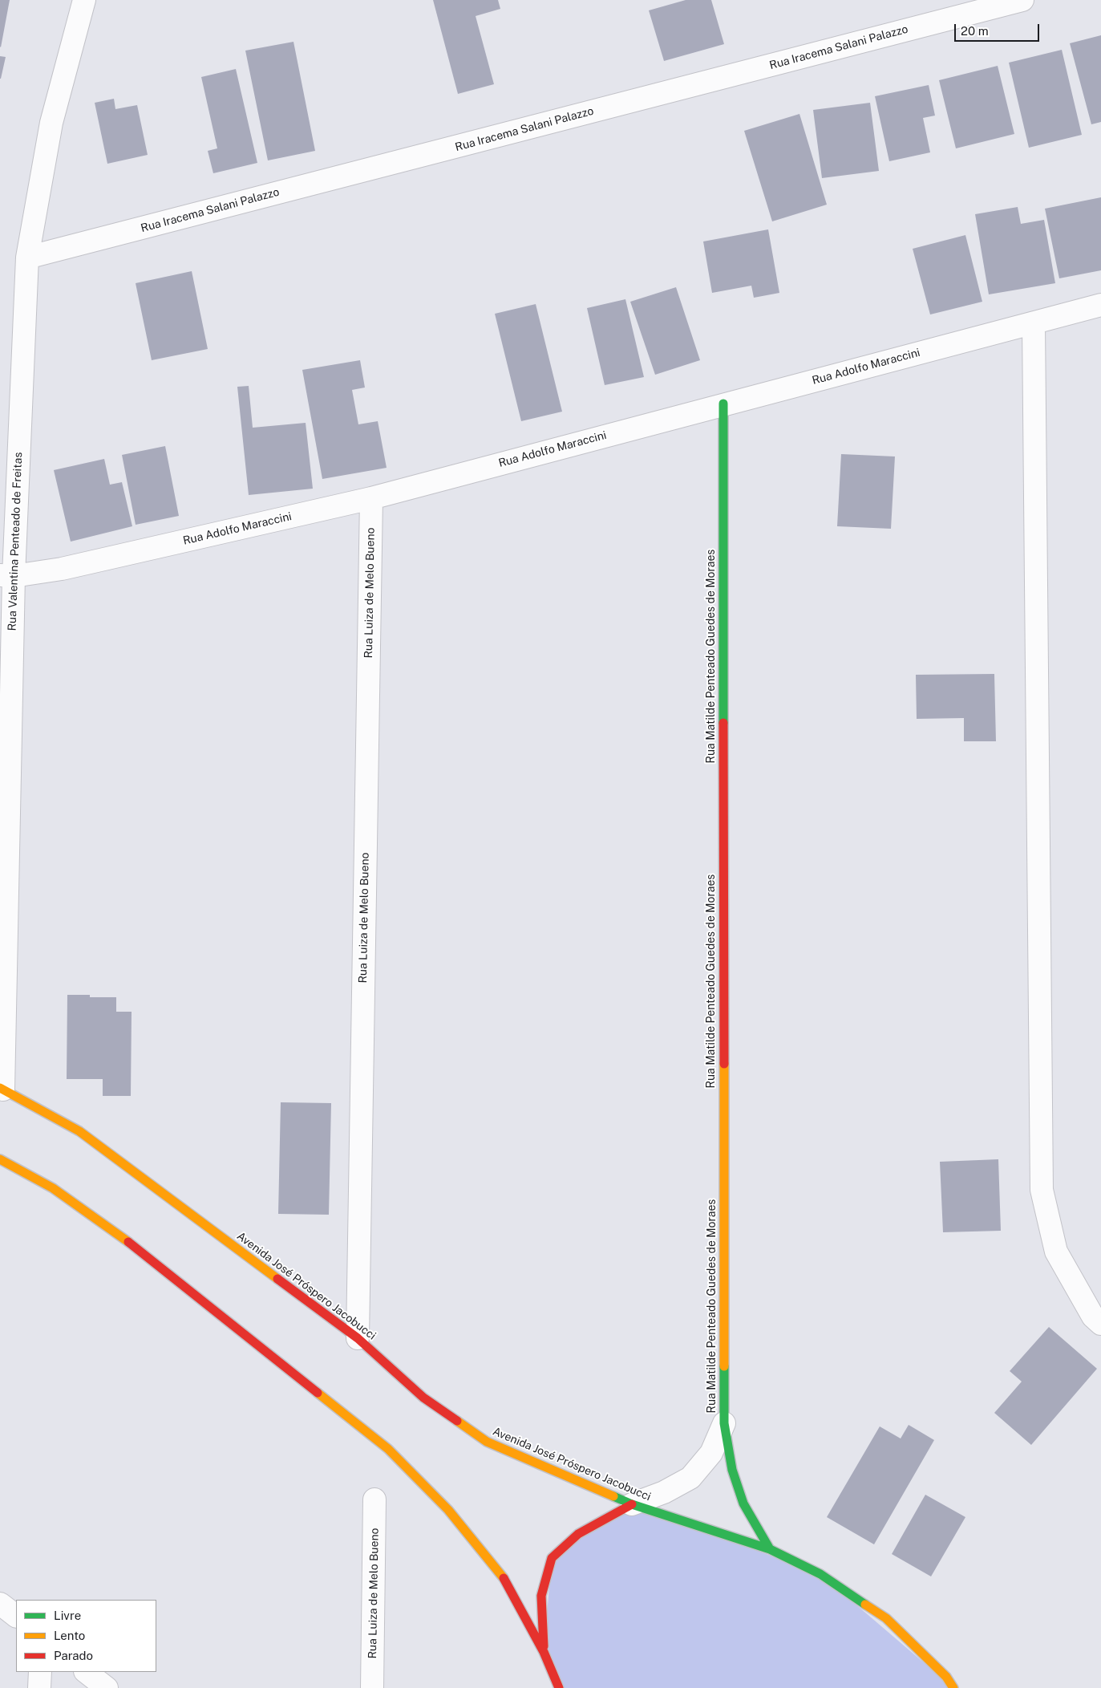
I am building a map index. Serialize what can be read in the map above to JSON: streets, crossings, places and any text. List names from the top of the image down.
{
  "streets": {
    "main road": ["Rua Matilde Penteado Guedes de Moraes", "Avenida José Próspero Jacobucci"],
    "street": [
      "Rua Iracema Salani Palazzo",
      "Rua Adolfo Maraccini",
      "Rua Valentina Penteado de Freitas",
      "Rua Luiza de Melo Bueno"
    ]
  },
  "crossings": [
    ["Rua Iracema Salani Palazzo", "Rua Valentina Penteado de Freitas"],
    ["Rua Adolfo Maraccini", "Rua Valentina Penteado de Freitas"],
    ["Rua Adolfo Maraccini", "Rua Luiza de Melo Bueno"],
    ["Rua Adolfo Maraccini", "Rua Matilde Penteado Guedes de Moraes"],
    ["Rua Valentina Penteado de Freitas", "Avenida José Próspero Jacobucci"],
    ["Rua Luiza de Melo Bueno", "Avenida José Próspero Jacobucci"],
    ["Rua Matilde Penteado Guedes de Moraes", "Avenida José Próspero Jacobucci"]
  ],
  "legend": ["Livre", "Lento", "Parado"],
  "scale_bar": "20 m"
}
